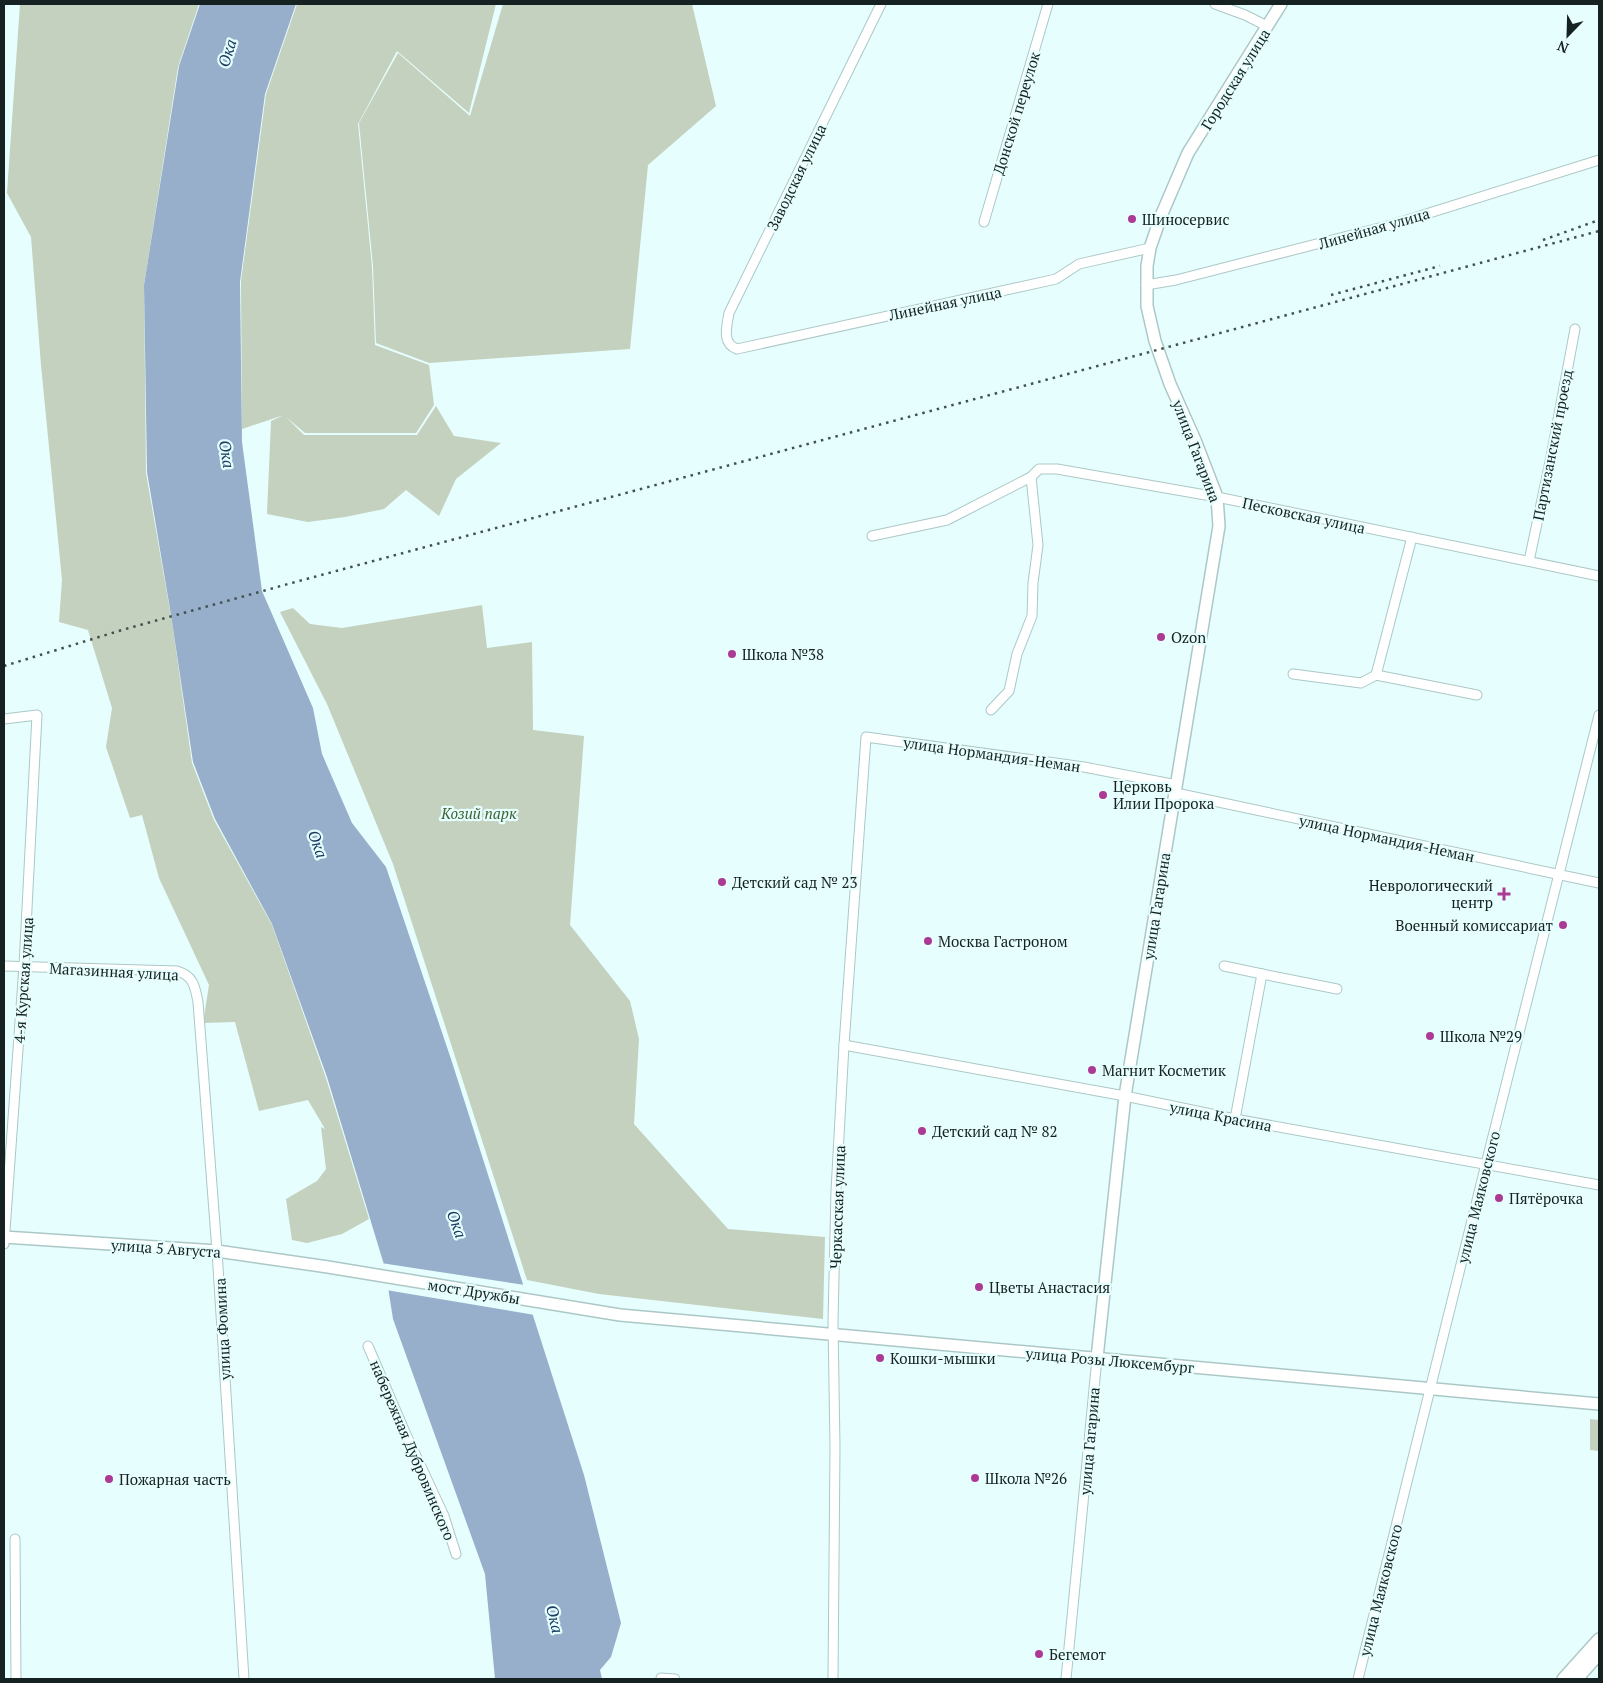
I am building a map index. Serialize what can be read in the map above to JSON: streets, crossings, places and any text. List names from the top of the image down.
{
  "streets": {
    "main road": [
      "Городская улица",
      "улица Гагарина",
      "улица 5 Августа",
      "мост Дружбы",
      "улица Розы Люксембург"
    ],
    "street": [
      "Донской переулок",
      "Заводская улица",
      "Линейная улица",
      "Партизанский проезд",
      "Песковская улица",
      "улица Нормандия-Неман",
      "Магазинная улица",
      "4-я Курская улица",
      "улица Красина",
      "улица Маяковского",
      "Черкасская улица",
      "улица Фомина",
      "набережная Дубровинского"
    ]
  },
  "crossings": [
    ["Городская улица", "улица Гагарина"],
    ["Заводская улица", "Линейная улица"],
    ["Линейная улица", "улица Гагарина"],
    ["Партизанский проезд", "Песковская улица"],
    ["улица Гагарина", "Песковская улица"],
    ["улица Гагарина", "улица Нормандия-Неман"],
    ["улица Гагарина", "улица Красина"],
    ["улица Гагарина", "улица Розы Люксембург"],
    ["улица Нормандия-Неман", "улица Маяковского"],
    ["улица Нормандия-Неман", "Черкасская улица"],
    ["Магазинная улица", "4-я Курская улица"],
    ["Магазинная улица", "улица Фомина"],
    ["4-я Курская улица", "улица 5 Августа"],
    ["улица Красина", "улица Маяковского"],
    ["улица Красина", "Черкасская улица"],
    ["улица Маяковского", "улица Розы Люксембург"],
    ["Черкасская улица", "улица Розы Люксембург"],
    ["улица 5 Августа", "мост Дружбы"],
    ["улица 5 Августа", "улица Фомина"],
    ["мост Дружбы", "улица Розы Люксембург"]
  ],
  "water": ["Ока"],
  "parks": ["Козий парк"],
  "places": {
    "other": [
      "Шиносервис",
      "Ozon",
      "Школа №38",
      "Церковь Илии Пророка",
      "Детский сад № 23",
      "Военный комиссариат",
      "Москва Гастроном",
      "Школа №29",
      "Магнит Косметик",
      "Детский сад № 82",
      "Пятёрочка",
      "Цветы Анастасия",
      "Кошки-мышки",
      "Школа №26",
      "Пожарная часть",
      "Бегемот"
    ],
    "health": ["Неврологический центр"]
  },
  "north": "bottom left"
}
